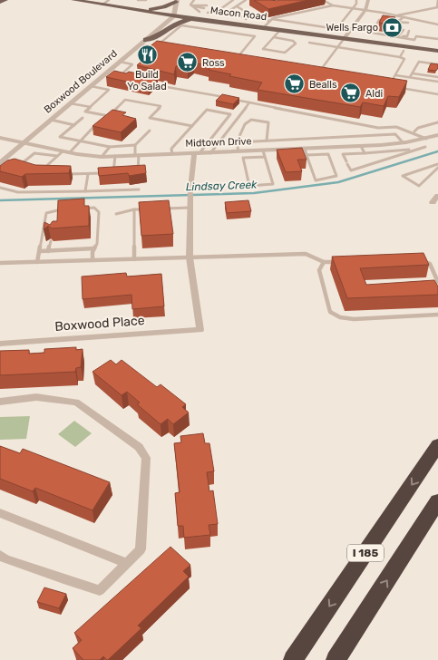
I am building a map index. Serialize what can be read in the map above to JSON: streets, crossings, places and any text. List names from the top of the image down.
{
  "streets": {
    "highway": ["I 185"],
    "main road": ["Macon Road"],
    "street": ["Boxwood Boulevard", "Midtown Drive", "Boxwood Place"]
  },
  "crossings": [
    ["Macon Road", "Boxwood Boulevard"],
    ["Boxwood Boulevard", "Midtown Drive"]
  ],
  "water": ["Lindsay Creek"],
  "places": {
    "bank": ["Wells Fargo"],
    "restaurant": ["Build Yo Salad"],
    "supermarket": ["Ross", "Bealls", "Aldi"]
  }
}
